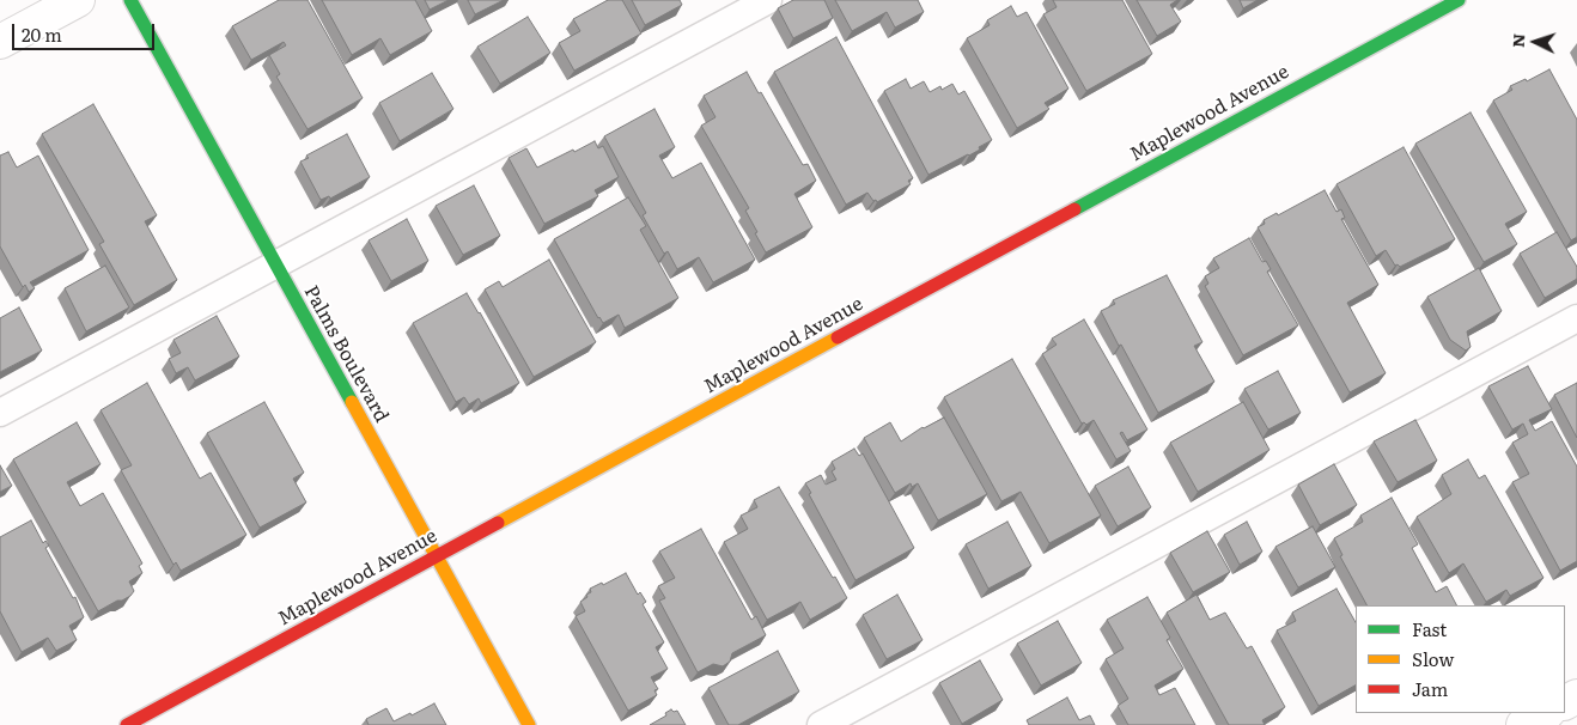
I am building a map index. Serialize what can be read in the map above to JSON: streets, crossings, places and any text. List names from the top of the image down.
{
  "streets": {
    "street": ["Maplewood Avenue", "Palms Boulevard"]
  },
  "crossings": [
    ["Maplewood Avenue", "Palms Boulevard"]
  ],
  "legend": ["Fast", "Slow", "Jam"],
  "scale_bar": "20 m",
  "north": "left"
}
